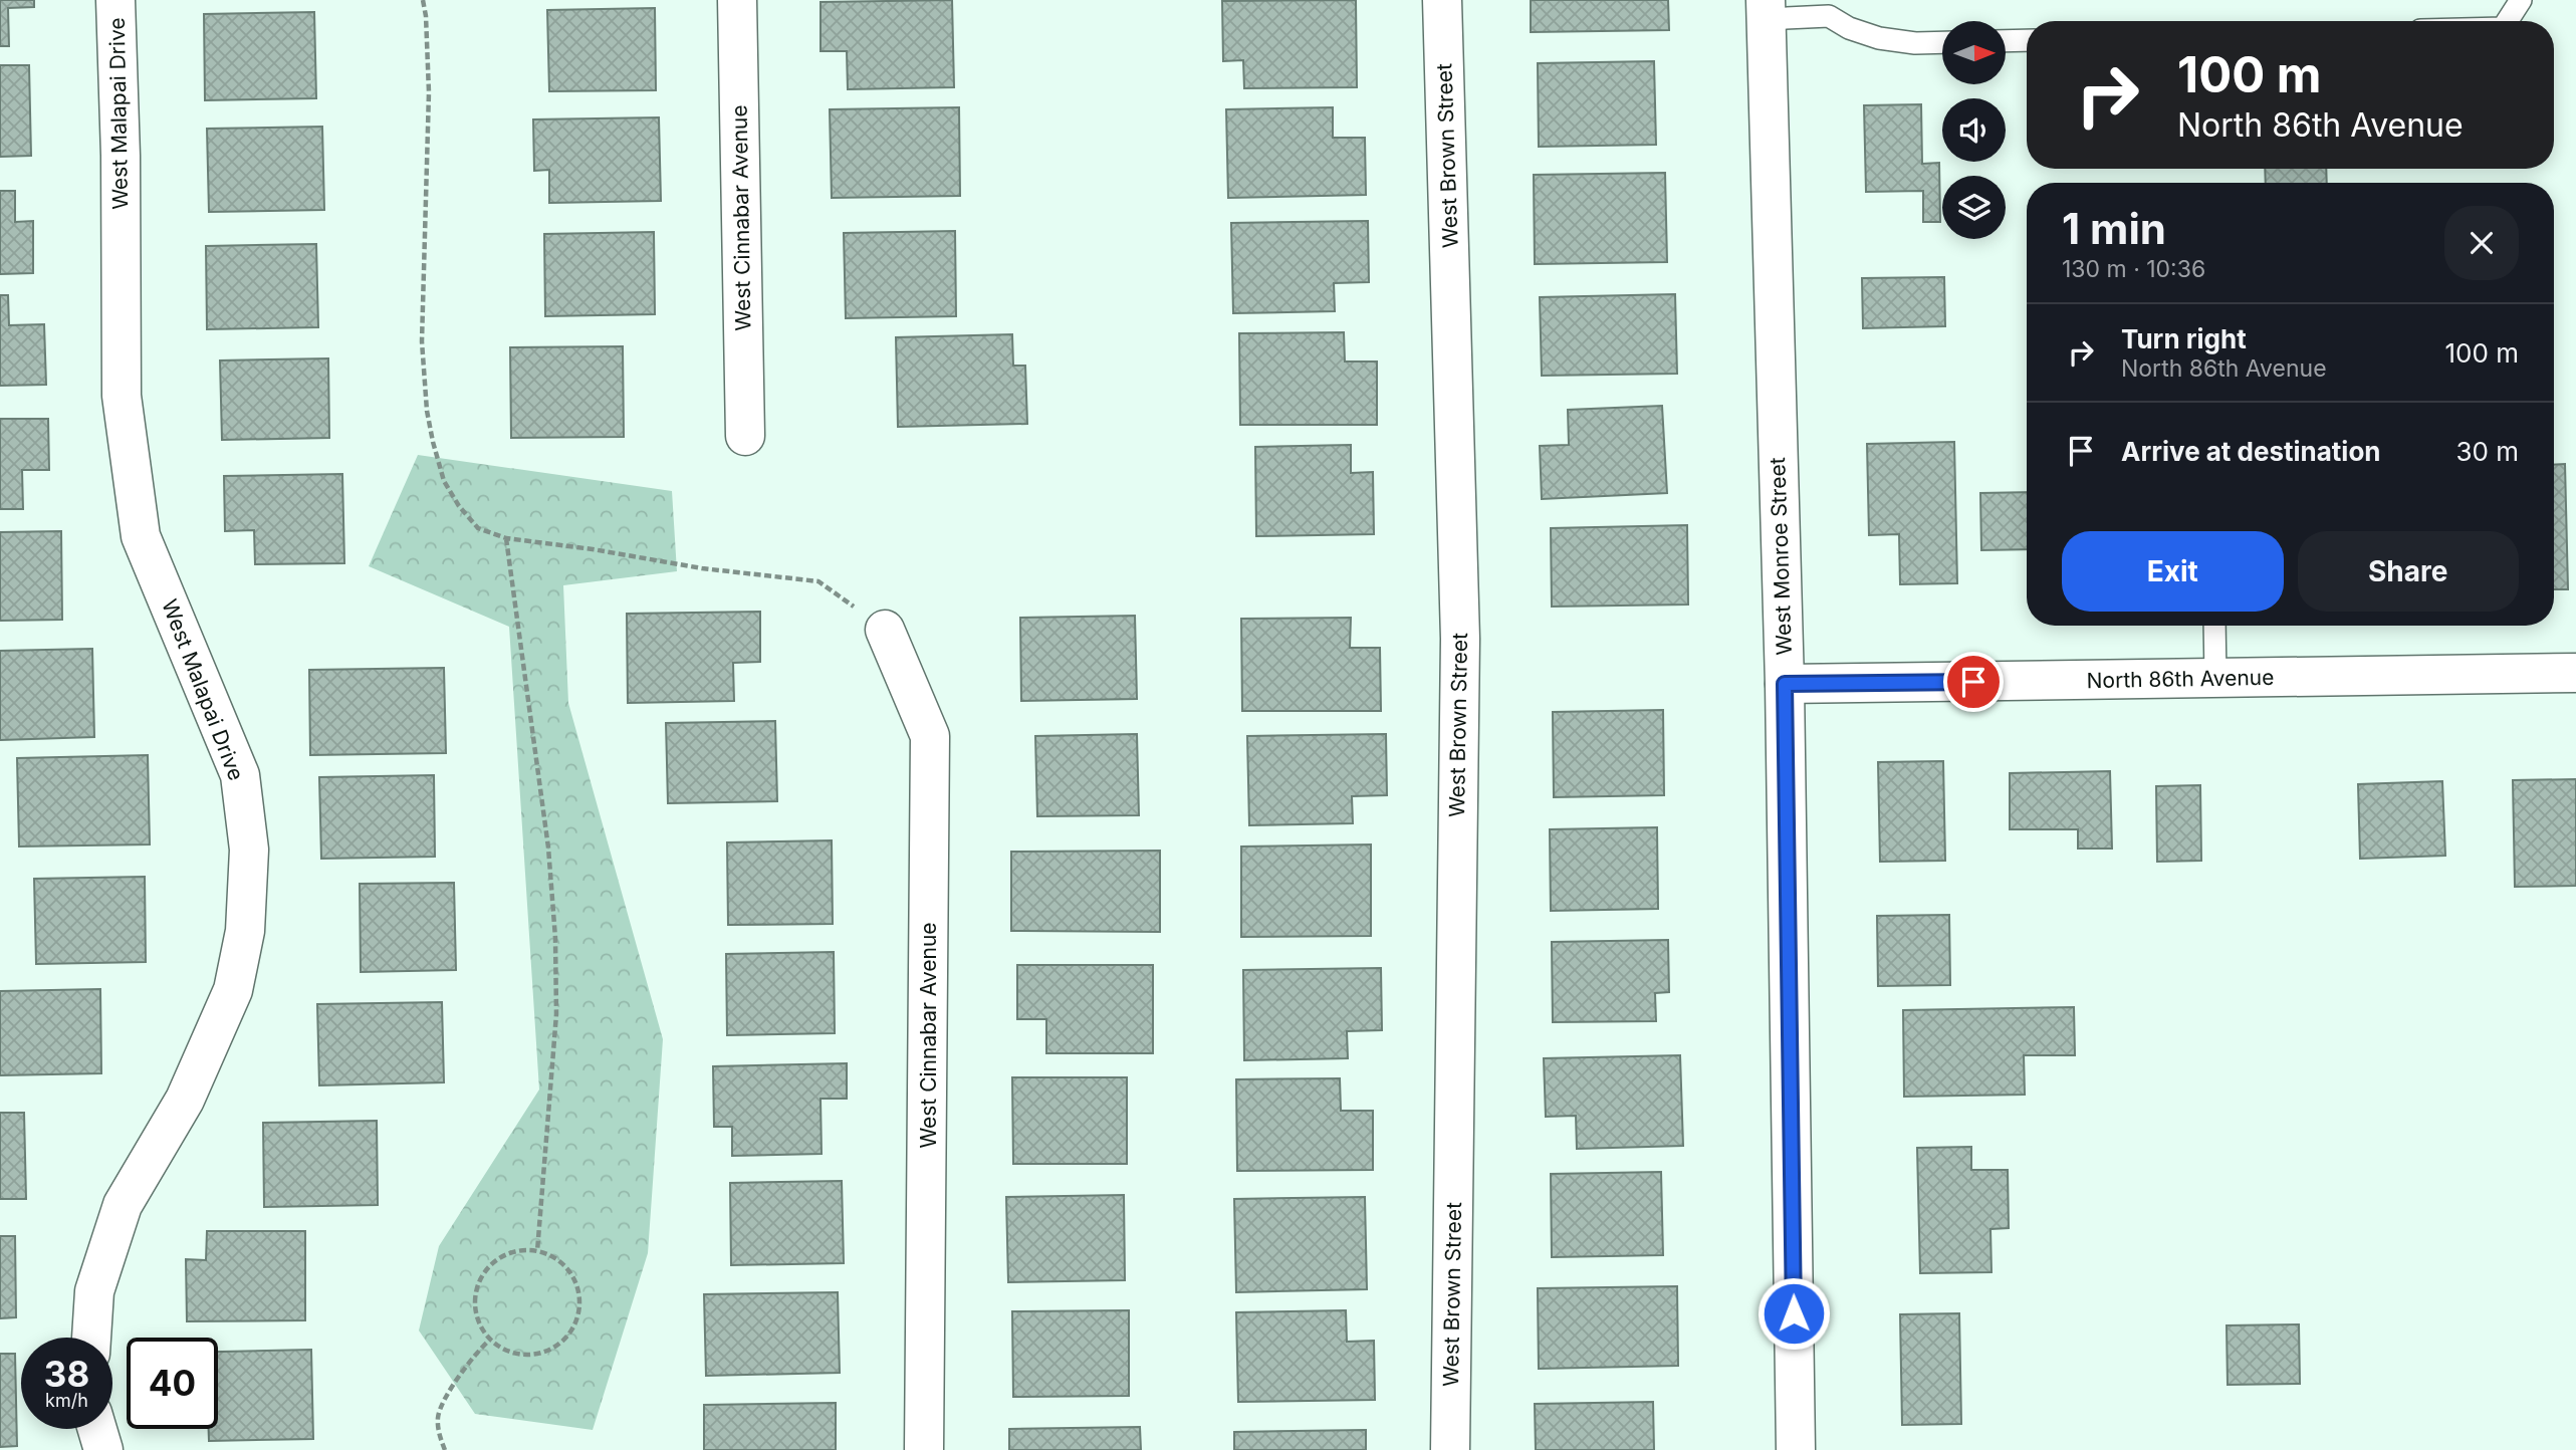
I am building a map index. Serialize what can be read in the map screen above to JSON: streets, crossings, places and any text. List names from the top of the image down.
{
  "streets": {
    "street": [
      "West Malapai Drive",
      "West Brown Street",
      "West Cinnabar Avenue",
      "West Monroe Street",
      "North 86th Avenue"
    ]
  },
  "crossings": [
    ["West Monroe Street", "North 86th Avenue"]
  ],
  "north": "right",
  "page": {
    "turn": ["100 m", "North 86th Avenue"],
    "heading": ["1 min", "130 m · 10:36"],
    "list": [
      {
        "name": "Turn right",
        "note": "North 86th Avenue",
        "value": "100 m"
      },
      {
        "name": "Arrive at destination",
        "value": "30 m"
      }
    ],
    "buttons": ["Exit", "Share"],
    "speed": "38 km/h",
    "limit": "40"
  }
}
